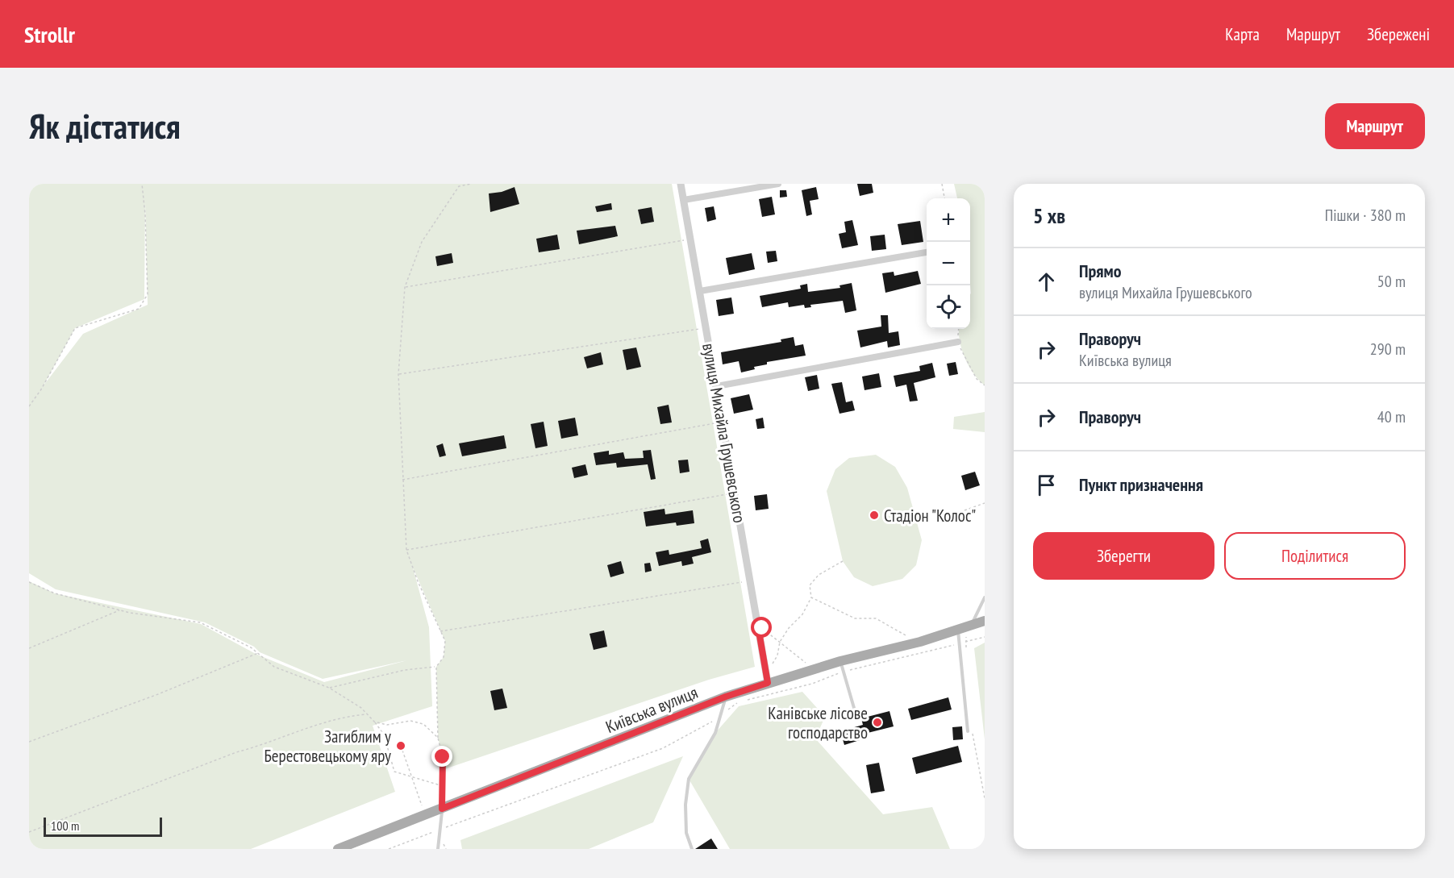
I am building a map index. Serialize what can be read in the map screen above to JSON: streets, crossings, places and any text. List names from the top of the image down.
{
  "streets": {
    "main road": ["Київська вулиця"],
    "street": ["вулиця Михайла Грушевського"]
  },
  "crossings": [
    ["вулиця Михайла Грушевського", "Київська вулиця"]
  ],
  "places": ["Стадіон \"Колос\"", "Канівське лісове господарство", "Загиблим у Берестовецькому яру"],
  "scale_bar": "100 m",
  "page": {
    "header": "Strollr",
    "nav": ["Карта", "Маршрут", "Збережені"],
    "buttons": [
      "Маршрут",
      ["Зберегти", "Поділитися"]
    ],
    "title": "Як дістатися",
    "heading": ["5 хв", "Пішки · 380 m"],
    "map_buttons": ["+", "−"],
    "list": [
      ["Прямо", "вулиця Михайла Грушевського", "50 m"],
      ["Праворуч", "Київська вулиця", "290 m"],
      ["Праворуч", "40 m"],
      "Пункт призначення"
    ],
    "scale": "100 m"
  }
}
